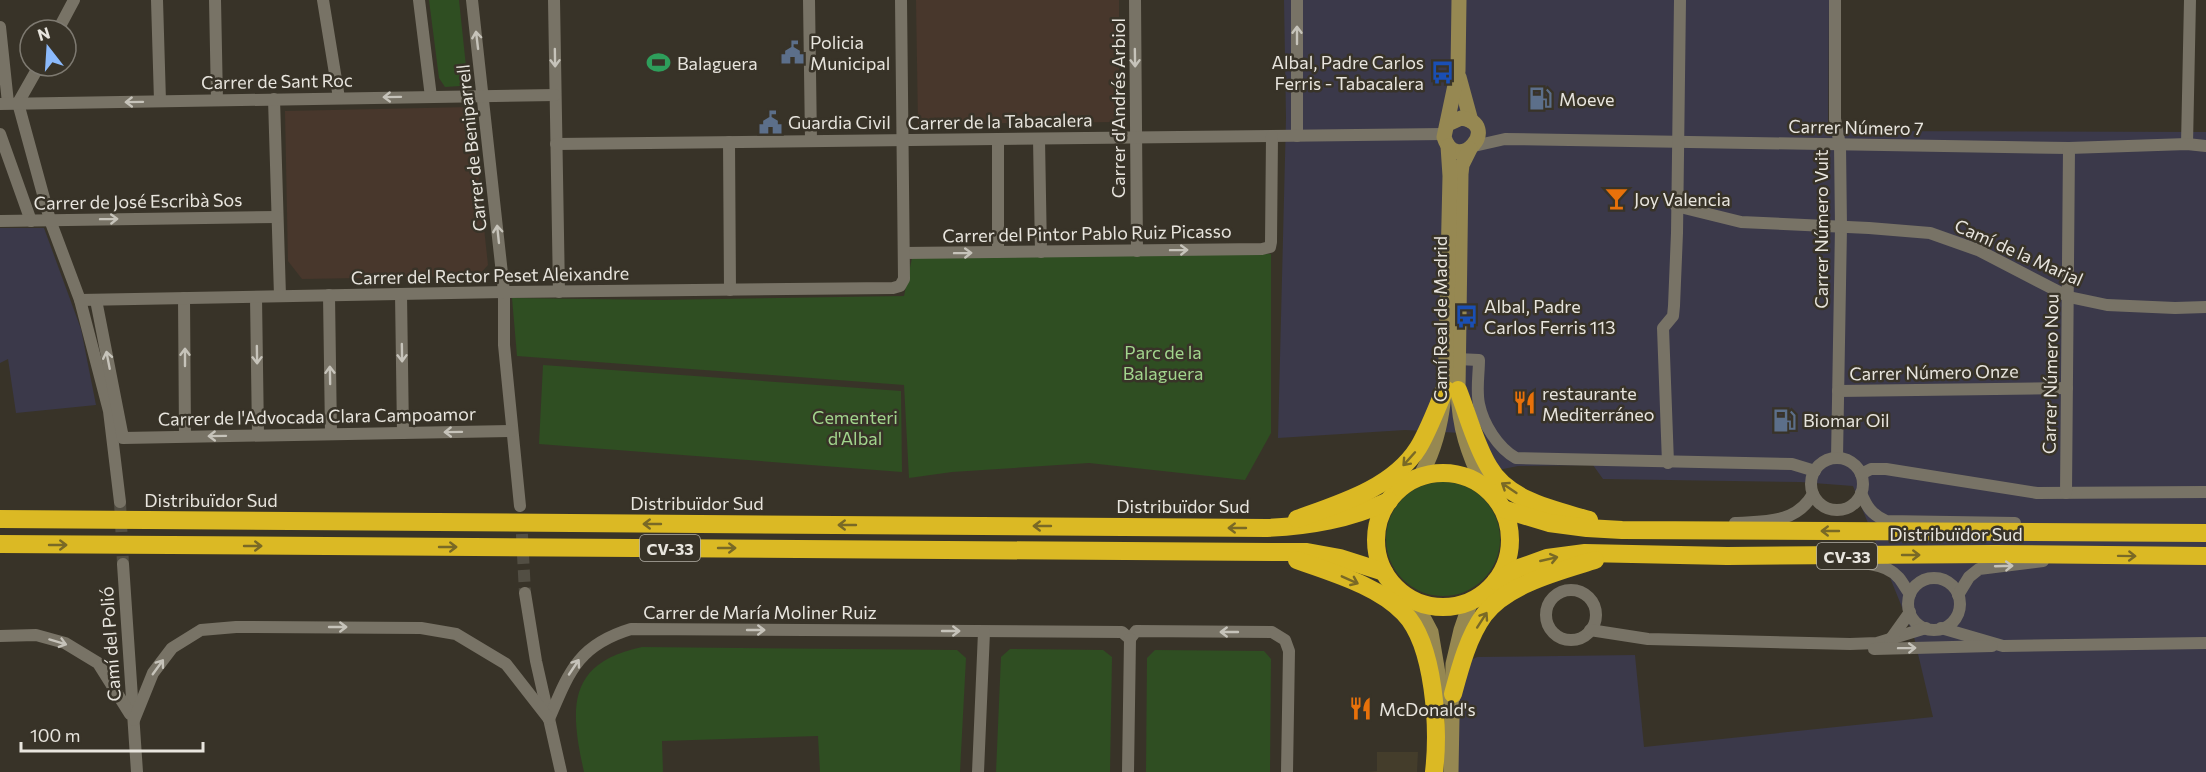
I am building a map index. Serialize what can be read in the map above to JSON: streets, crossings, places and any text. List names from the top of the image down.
{
  "streets": {
    "highway": ["Distribuïdor Sud", "CV-33"],
    "street": [
      "Carrer de Sant Roc",
      "Carrer d'Andrés Arbiol",
      "Carrer de la Tabacalera",
      "Carrer Número 7",
      "Carrer de Beniparrell",
      "Carrer de José Escribà Sos",
      "Carrer Número Vuit",
      "Carrer del Pintor Pablo Ruiz Picasso",
      "Camí de la Marjal",
      "Carrer del Rector Peset Aleixandre",
      "Camí Real de Madrid",
      "Carrer Número Onze",
      "Carrer Número Nou",
      "Carrer de l'Advocada Clara Campoamor",
      "Carrer de María Moliner Ruiz",
      "Camí del Polió"
    ]
  },
  "crossings": [
    ["Carrer de Sant Roc", "Carrer de Beniparrell"],
    ["Carrer d'Andrés Arbiol", "Carrer de la Tabacalera"],
    ["Carrer d'Andrés Arbiol", "Carrer del Pintor Pablo Ruiz Picasso"],
    ["Carrer de la Tabacalera", "Carrer Número 7"],
    ["Carrer de la Tabacalera", "Carrer del Pintor Pablo Ruiz Picasso"],
    ["Carrer de la Tabacalera", "Camí Real de Madrid"],
    ["Carrer Número 7", "Carrer Número Vuit"],
    ["Carrer Número 7", "Camí Real de Madrid"],
    ["Carrer Número 7", "Carrer Número Nou"],
    ["Carrer de Beniparrell", "Carrer del Rector Peset Aleixandre"],
    ["Carrer de Beniparrell", "Carrer de l'Advocada Clara Campoamor"],
    ["Carrer Número Vuit", "Camí de la Marjal"],
    ["Carrer Número Vuit", "Carrer Número Onze"],
    ["Carrer del Pintor Pablo Ruiz Picasso", "Carrer del Rector Peset Aleixandre"],
    ["Camí de la Marjal", "Carrer Número Nou"],
    ["Carrer del Rector Peset Aleixandre", "Carrer de l'Advocada Clara Campoamor"],
    ["Camí Real de Madrid", "Distribuïdor Sud"],
    ["Camí Real de Madrid", "CV-33"],
    ["Carrer Número Onze", "Carrer Número Nou"],
    ["Distribuïdor Sud", "CV-33"]
  ],
  "one_way": [
    "Carrer de Sant Roc",
    "Carrer d'Andrés Arbiol",
    "Carrer de José Escribà Sos",
    "Carrer de María Moliner Ruiz"
  ],
  "parks": ["Parc de la Balaguera", "Cementeri d'Albal"],
  "places": {
    "public building": ["Policia Municipal", "Guardia Civil"],
    "sports": ["Balaguera"],
    "bus stop": ["Albal, Padre Carlos Ferris - Tabacalera", "Albal, Padre Carlos Ferris 113"],
    "fuel station": ["Moeve", "Biomar Oil"],
    "bar": ["Joy Valencia"],
    "restaurant": ["restaurante Mediterráneo", "McDonald's"]
  },
  "scale_bar": "100 m",
  "north": "top"
}
